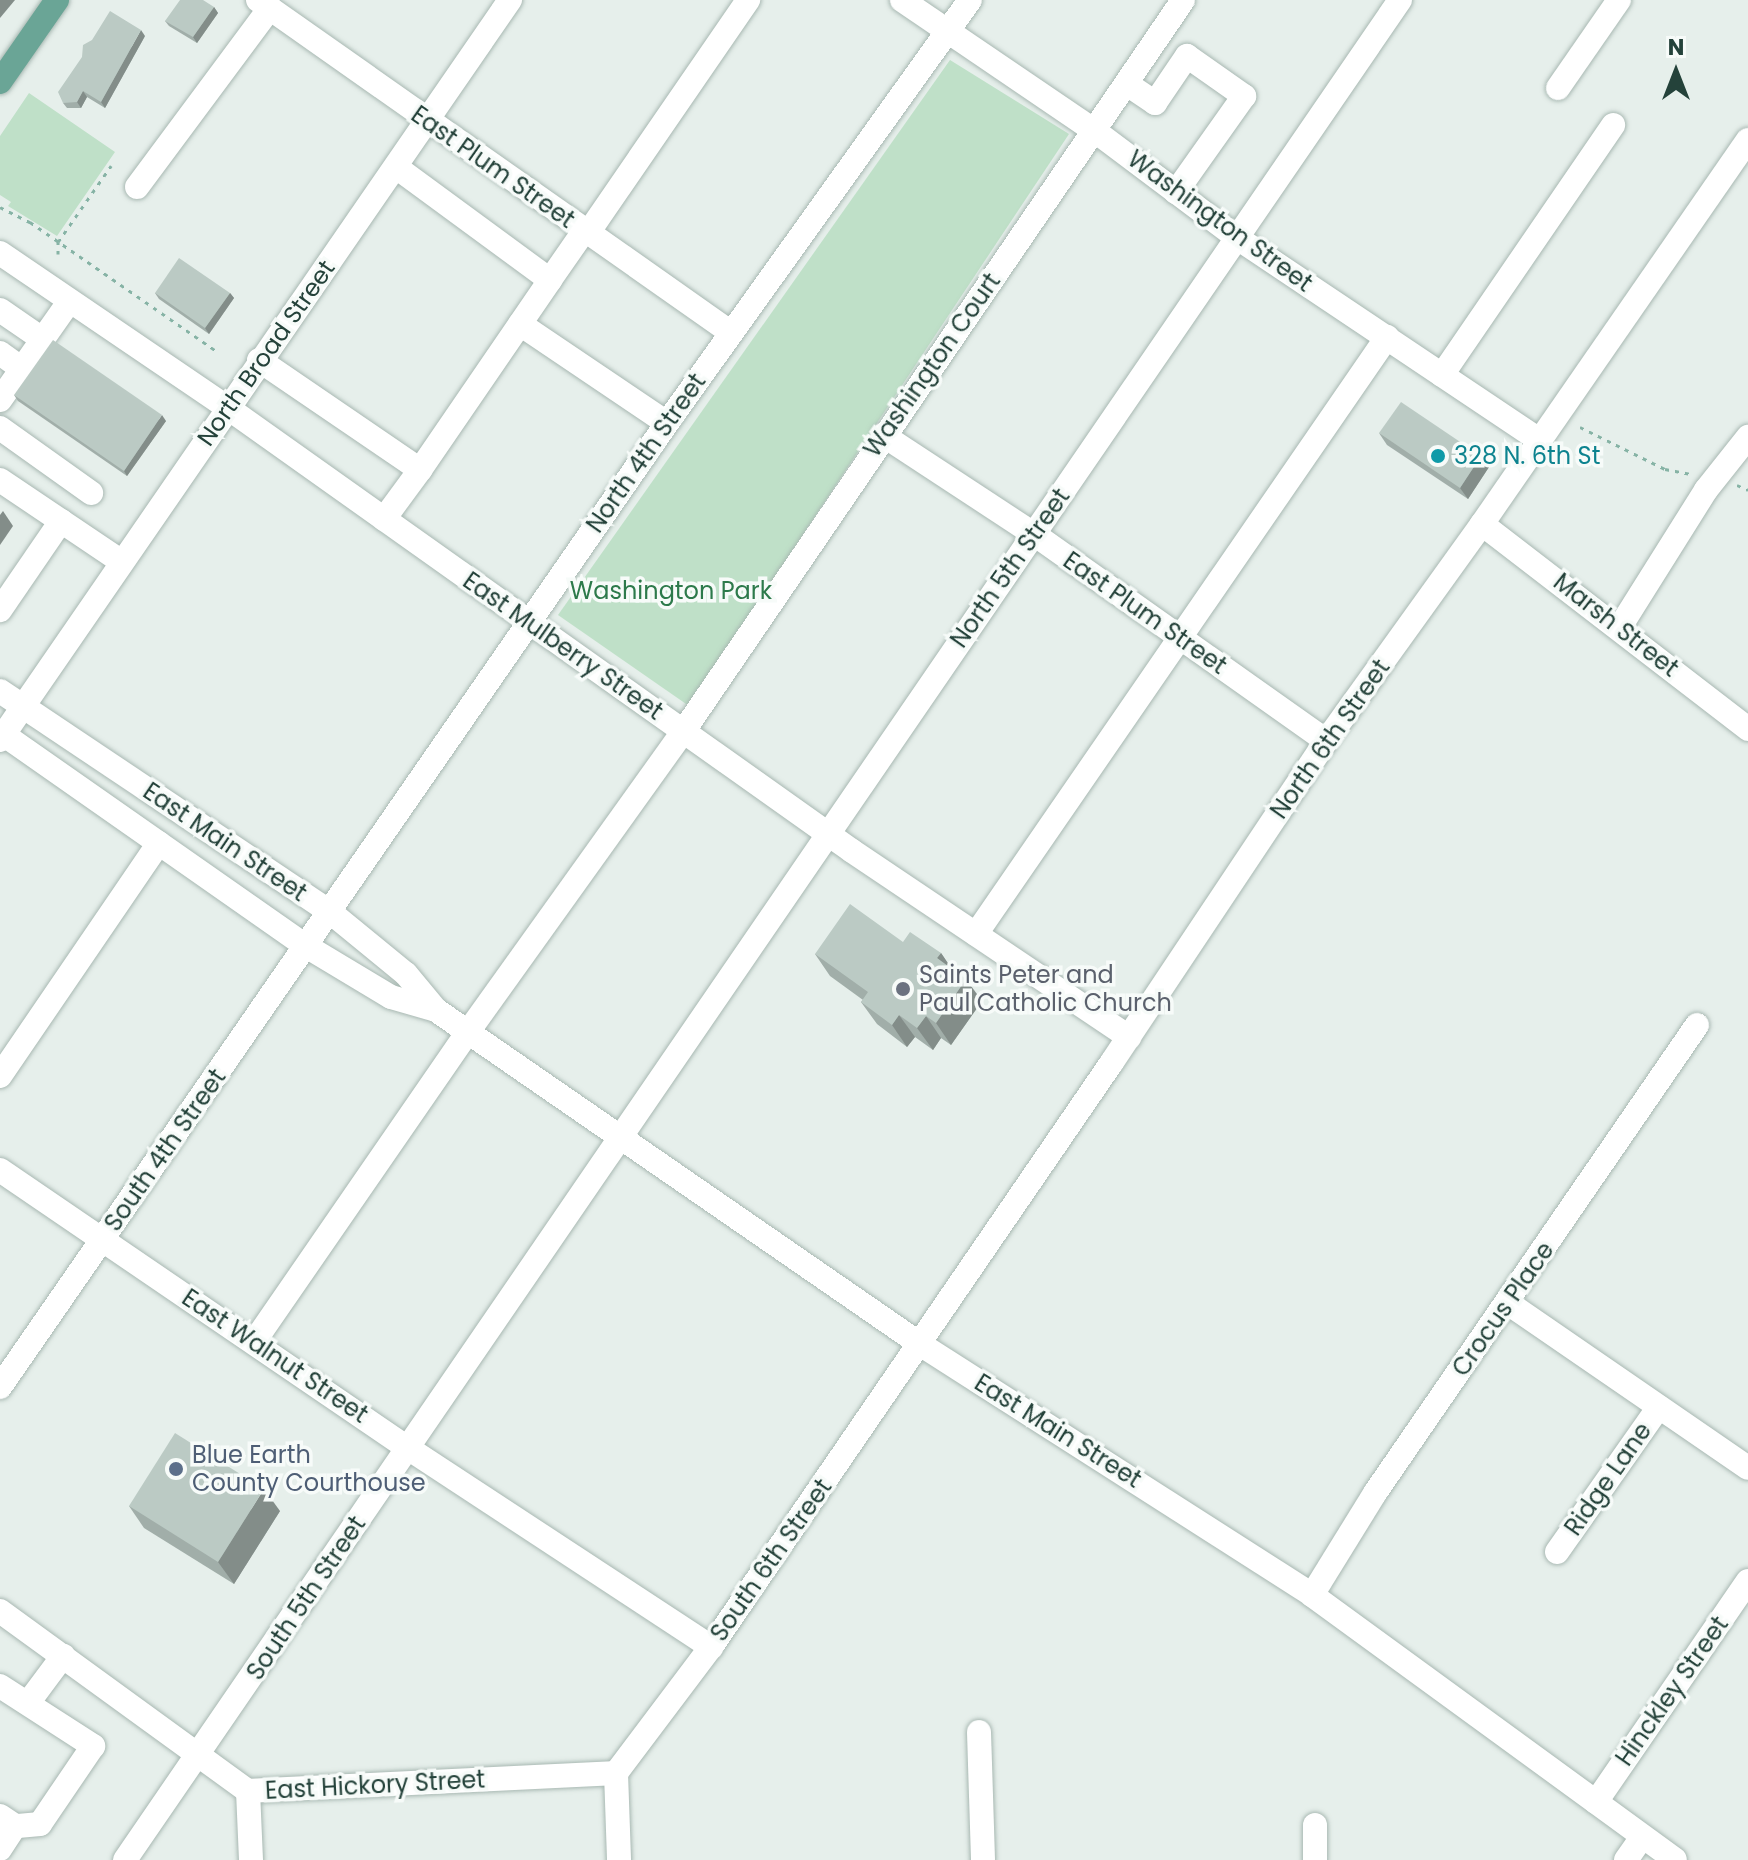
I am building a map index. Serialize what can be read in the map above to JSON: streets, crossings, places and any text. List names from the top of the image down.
{
  "streets": {
    "street": [
      "East Plum Street",
      "Washington Street",
      "North Broad Street",
      "Washington Court",
      "North 4th Street",
      "North 5th Street",
      "Marsh Street",
      "East Mulberry Street",
      "North 6th Street",
      "East Main Street",
      "South 4th Street",
      "Crocus Place",
      "East Walnut Street",
      "Ridge Lane",
      "South 6th Street",
      "South 5th Street",
      "Hinckley Street",
      "East Hickory Street"
    ]
  },
  "crossings": [
    ["East Plum Street", "North Broad Street"],
    ["East Plum Street", "Washington Court"],
    ["East Plum Street", "North 4th Street"],
    ["East Plum Street", "North 5th Street"],
    ["East Plum Street", "North 6th Street"],
    ["Washington Street", "Washington Court"],
    ["Washington Street", "North 4th Street"],
    ["Washington Street", "North 5th Street"],
    ["Washington Street", "North 6th Street"],
    ["North Broad Street", "East Mulberry Street"],
    ["North Broad Street", "East Main Street"],
    ["Washington Court", "East Mulberry Street"],
    ["Washington Court", "East Main Street"],
    ["Washington Court", "East Walnut Street"],
    ["North 4th Street", "East Mulberry Street"],
    ["North 4th Street", "East Main Street"],
    ["North 4th Street", "South 4th Street"],
    ["North 5th Street", "East Mulberry Street"],
    ["North 5th Street", "East Main Street"],
    ["North 5th Street", "South 5th Street"],
    ["Marsh Street", "North 6th Street"],
    ["East Mulberry Street", "North 6th Street"],
    ["North 6th Street", "East Main Street"],
    ["North 6th Street", "South 6th Street"],
    ["East Main Street", "South 4th Street"],
    ["East Main Street", "Crocus Place"],
    ["East Main Street", "South 6th Street"],
    ["East Main Street", "South 5th Street"],
    ["East Main Street", "Hinckley Street"],
    ["South 4th Street", "East Walnut Street"],
    ["East Walnut Street", "South 6th Street"],
    ["East Walnut Street", "South 5th Street"],
    ["South 6th Street", "East Hickory Street"],
    ["South 5th Street", "East Hickory Street"]
  ],
  "parks": ["Washington Park"],
  "places": ["328 N. 6th St", "Saints Peter and Paul Catholic Church", "Blue Earth County Courthouse"],
  "north": "top"
}
